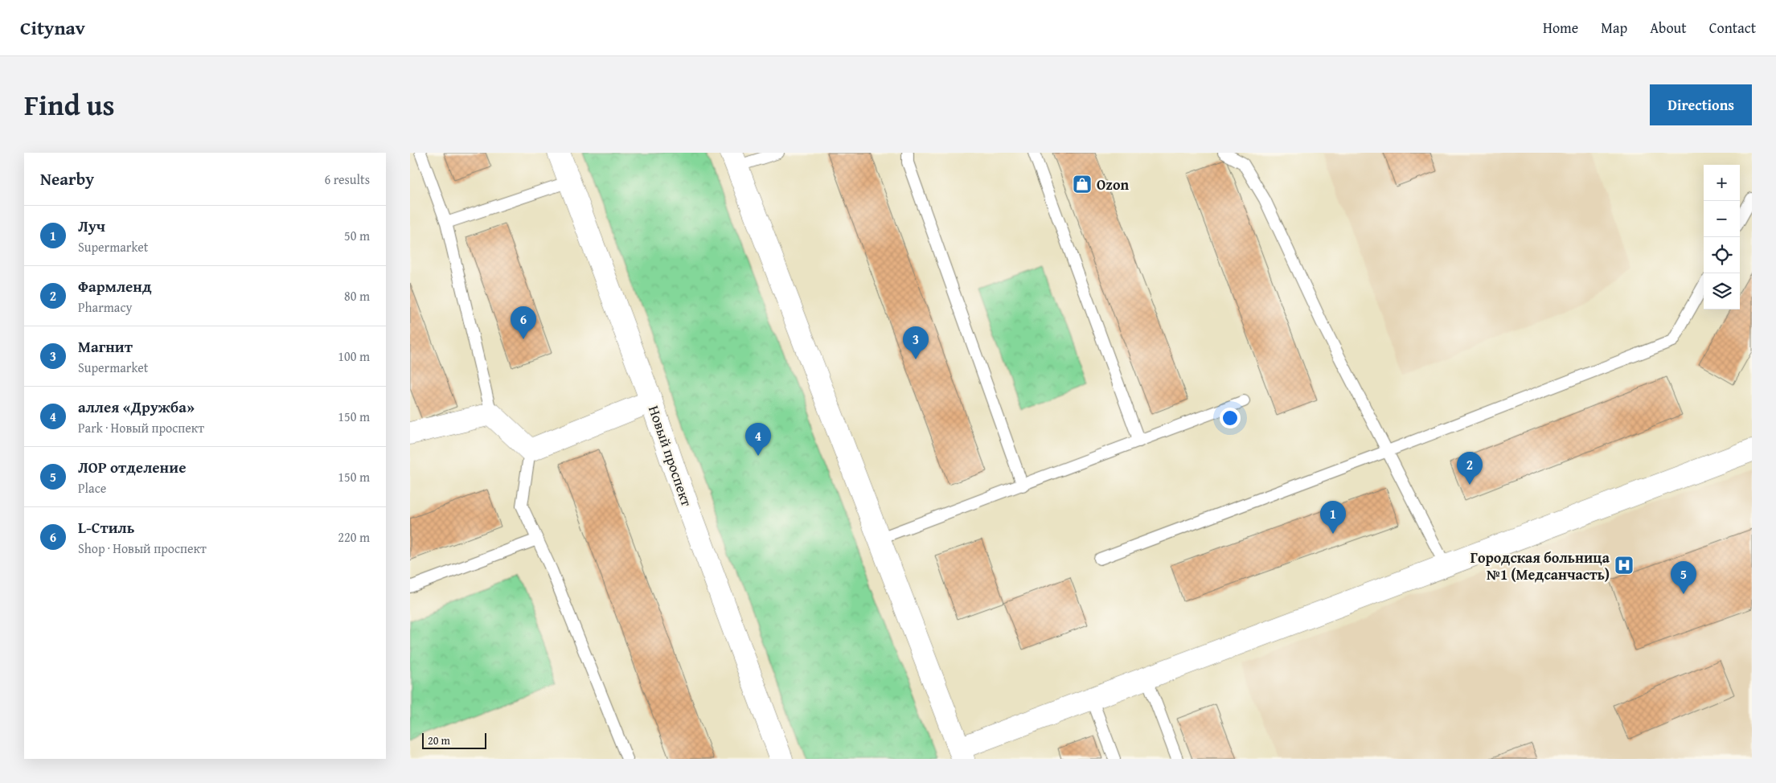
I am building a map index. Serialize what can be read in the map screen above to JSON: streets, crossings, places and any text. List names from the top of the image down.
{
  "streets": {
    "street": ["Новый проспект"]
  },
  "places": {
    "shop": ["Ozon"],
    "hospital": ["Городская больница №1 (Медсанчасть)"]
  },
  "scale_bar": "20 m",
  "page": {
    "header": "Citynav",
    "nav": [
      "Home",
      "Map",
      "About",
      "Contact"
    ],
    "title": "Find us",
    "buttons": "Directions",
    "heading": ["Nearby", "6 results"],
    "map_buttons": ["+", "−"],
    "list": [
      {
        "mark": "1",
        "name": "Луч",
        "note": "Supermarket",
        "value": "50 m"
      },
      {
        "mark": "2",
        "name": "Фармленд",
        "note": "Pharmacy",
        "value": "80 m"
      },
      {
        "mark": "3",
        "name": "Магнит",
        "note": "Supermarket",
        "value": "100 m"
      },
      {
        "mark": "4",
        "name": "аллея «Дружба»",
        "note": "Park · Новый проспект",
        "value": "150 m"
      },
      {
        "mark": "5",
        "name": "ЛОР отделение",
        "note": "Place",
        "value": "150 m"
      },
      {
        "mark": "6",
        "name": "L-Стиль",
        "note": "Shop · Новый проспект",
        "value": "220 m"
      }
    ],
    "pins": [
      "6",
      "3",
      "4",
      "2",
      "1",
      "5"
    ],
    "scale": "20 m"
  }
}
